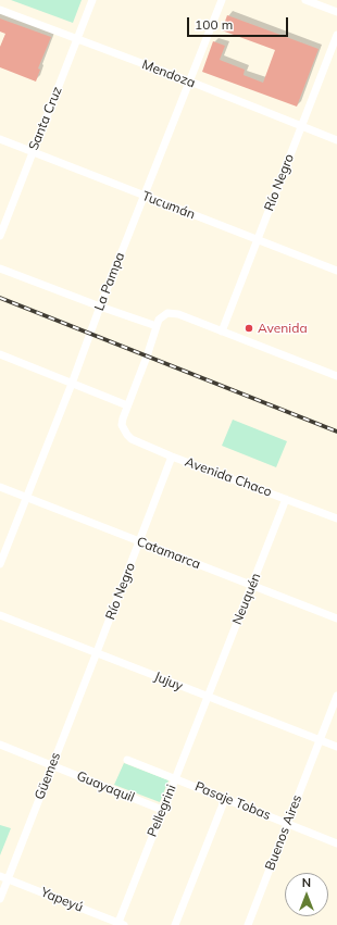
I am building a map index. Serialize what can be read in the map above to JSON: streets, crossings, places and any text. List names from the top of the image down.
{
  "streets": {
    "street": [
      "Mendoza",
      "Santa Cruz",
      "Río Negro",
      "Tucumán",
      "La Pampa",
      "Avenida Chaco",
      "Catamarca",
      "Neuquén",
      "Jujuy",
      "Güemes",
      "Guayaquil",
      "Pasaje Tobas",
      "Pellegrini",
      "Buenos Aires",
      "Yapeyú"
    ]
  },
  "crossings": [
    ["Mendoza", "Santa Cruz"],
    ["Mendoza", "Río Negro"],
    ["Mendoza", "La Pampa"],
    ["Santa Cruz", "Tucumán"],
    ["Río Negro", "Tucumán"],
    ["Río Negro", "Avenida Chaco"],
    ["Río Negro", "Catamarca"],
    ["Río Negro", "Jujuy"],
    ["Río Negro", "Güemes"],
    ["Tucumán", "La Pampa"],
    ["La Pampa", "Catamarca"],
    ["Avenida Chaco", "Neuquén"],
    ["Catamarca", "Neuquén"],
    ["Neuquén", "Jujuy"],
    ["Neuquén", "Pellegrini"],
    ["Jujuy", "Güemes"],
    ["Jujuy", "Pellegrini"],
    ["Jujuy", "Buenos Aires"],
    ["Güemes", "Guayaquil"],
    ["Güemes", "Yapeyú"],
    ["Guayaquil", "Pellegrini"],
    ["Pasaje Tobas", "Pellegrini"],
    ["Pasaje Tobas", "Buenos Aires"],
    ["Pellegrini", "Yapeyú"]
  ],
  "places": ["Avenida"],
  "scale_bar": "100 m",
  "north": "top"
}
